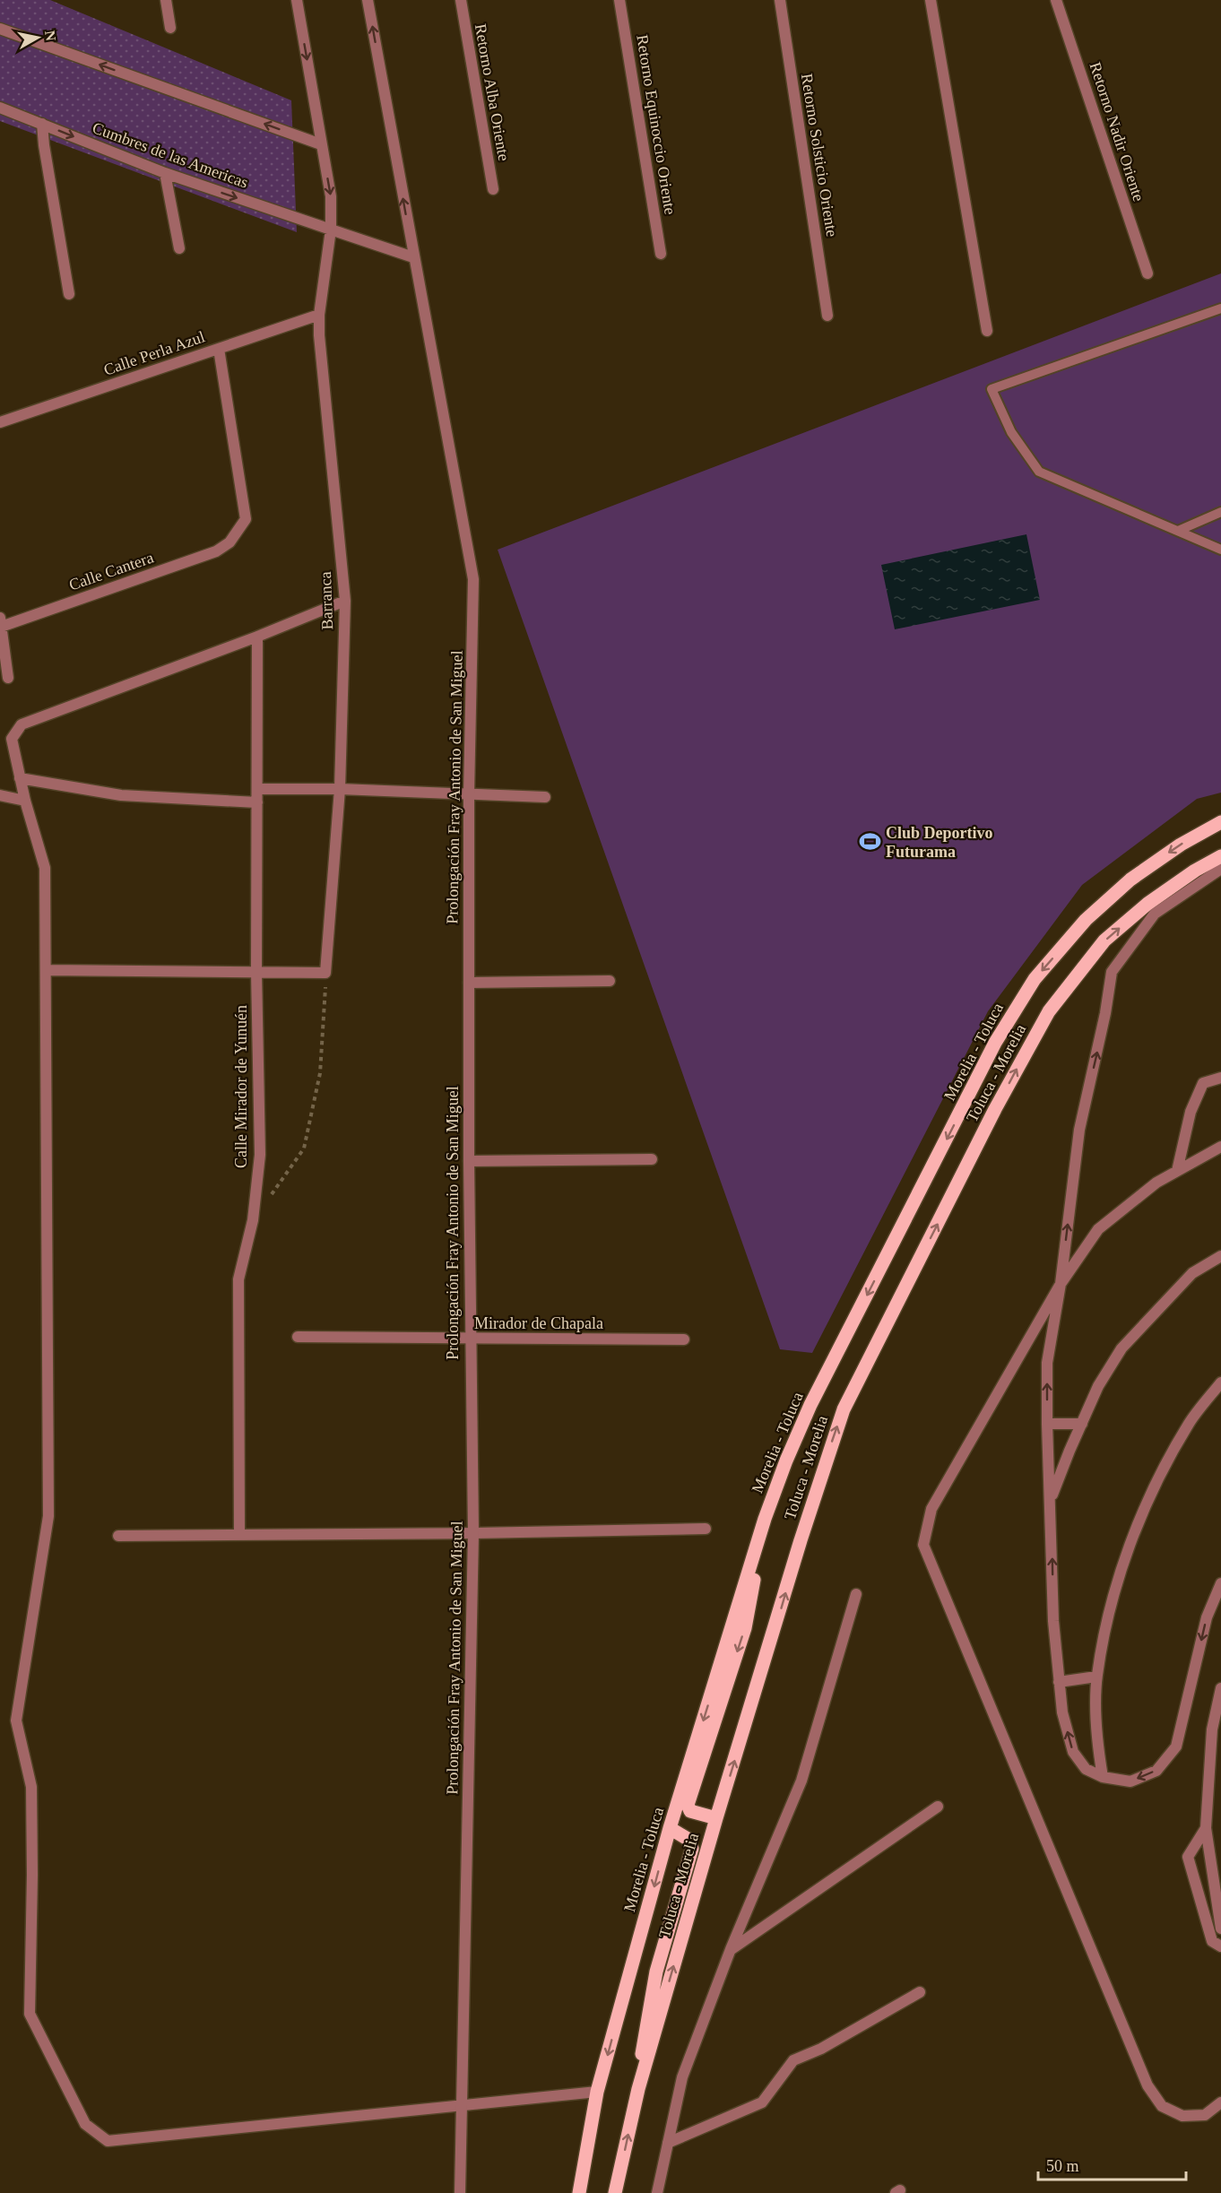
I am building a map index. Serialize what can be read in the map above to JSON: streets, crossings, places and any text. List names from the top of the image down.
{
  "streets": {
    "main road": ["Morelia - Toluca", "Toluca - Morelia"],
    "street": [
      "Retorno Alba Oriente",
      "Retorno Equinoccio Oriente",
      "Retorno Nadir Oriente",
      "Cumbres de las Americas",
      "Retorno Solsticio Oriente",
      "Calle Perla Azul",
      "Calle Cantera",
      "Barranca",
      "Prolongación Fray Antonio de San Miguel",
      "Calle Mirador de Yunuén",
      "Mirador de Chapala"
    ]
  },
  "crossings": [
    ["Cumbres de las Americas", "Barranca"],
    ["Cumbres de las Americas", "Prolongación Fray Antonio de San Miguel"],
    ["Calle Perla Azul", "Calle Cantera"],
    ["Calle Perla Azul", "Barranca"],
    ["Prolongación Fray Antonio de San Miguel", "Mirador de Chapala"]
  ],
  "one_way": ["Morelia - Toluca", "Toluca - Morelia"],
  "places": {
    "sports": ["Club Deportivo Futurama"]
  },
  "scale_bar": "50 m",
  "north": "right"
}
